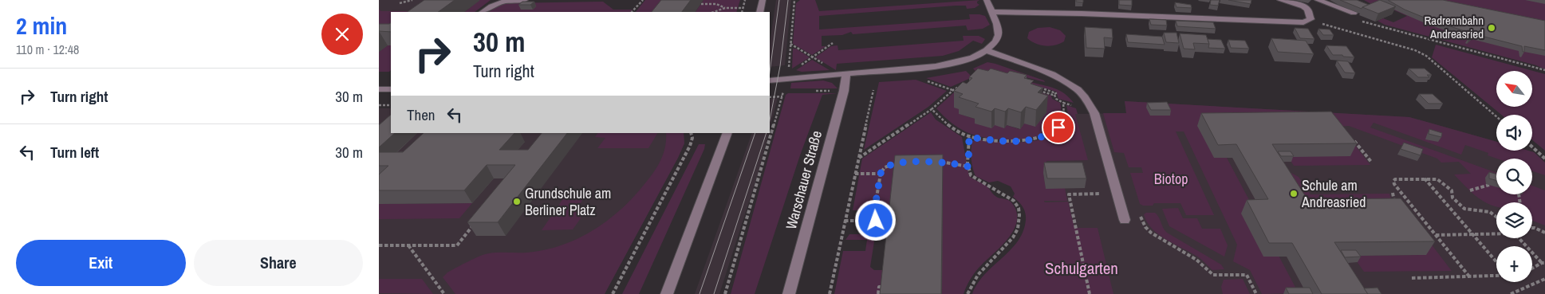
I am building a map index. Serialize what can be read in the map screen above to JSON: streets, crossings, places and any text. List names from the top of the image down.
{
  "streets": {
    "street": ["Warschauer Straße"]
  },
  "parks": ["Biotop", "Schulgarten"],
  "places": ["Radrennbahn Andreasried", "Schule am Andreasried", "Grundschule am Berliner Platz"],
  "north": "top left",
  "page": {
    "heading": ["2 min", "110 m · 12:48"],
    "turn": ["30 m", "Turn right"],
    "list": [
      {
        "name": "Turn right",
        "value": "30 m"
      },
      {
        "name": "Turn left",
        "value": "30 m"
      }
    ],
    "map_buttons": "+",
    "then": "Then",
    "buttons": ["Exit", "Share"]
  }
}
